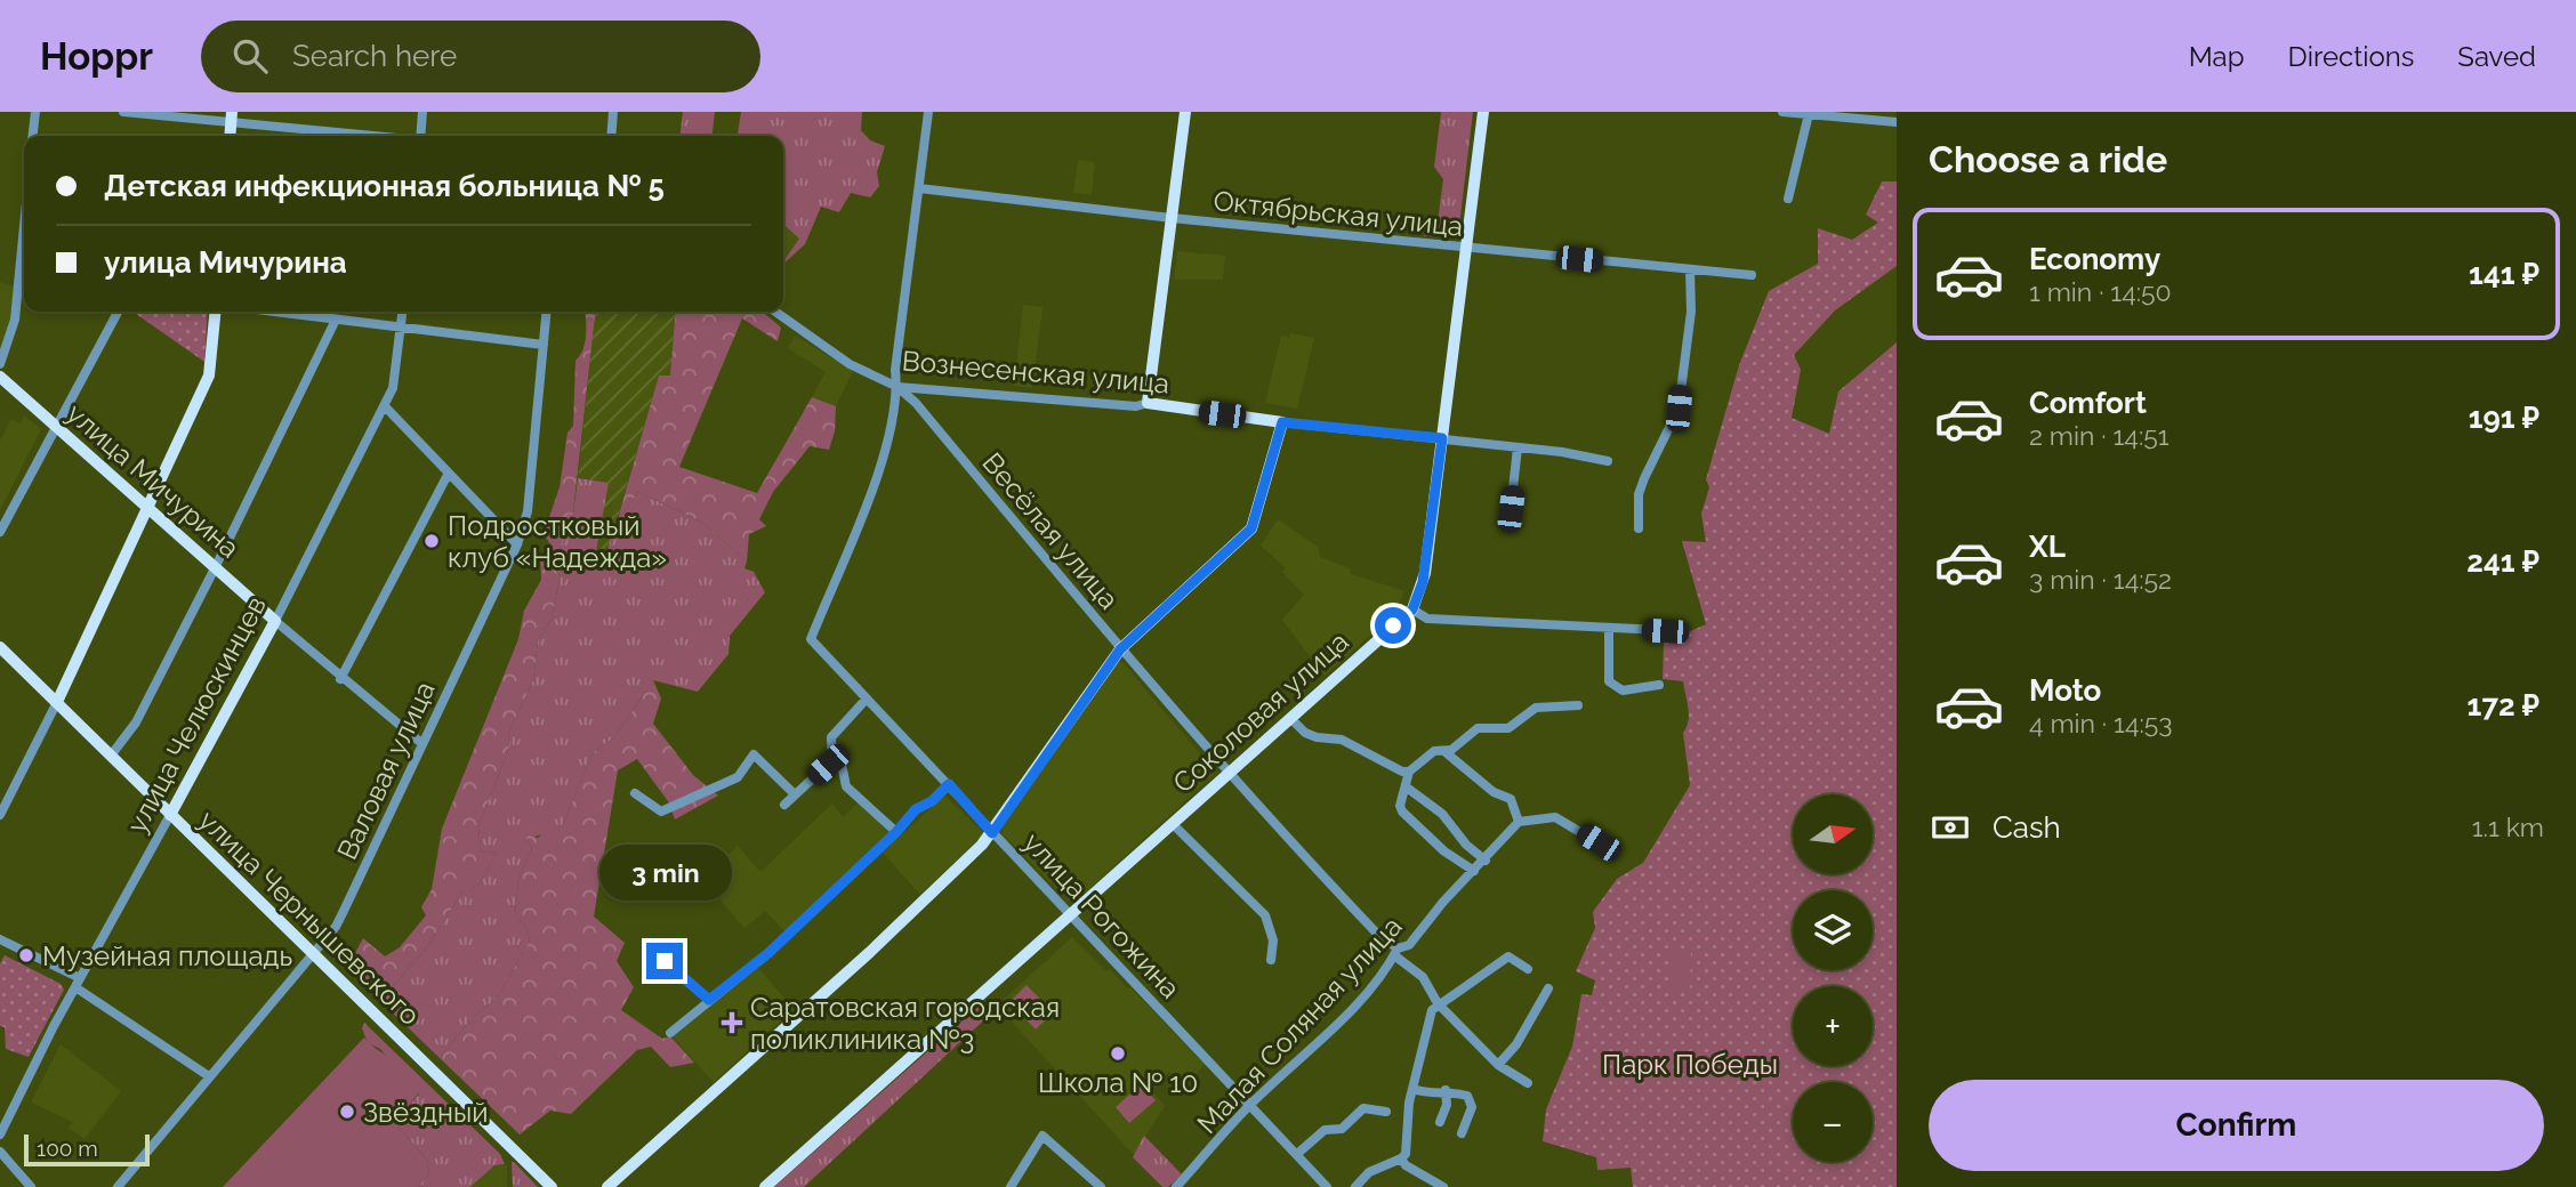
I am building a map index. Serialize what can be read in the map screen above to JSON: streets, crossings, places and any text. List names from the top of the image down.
{
  "streets": {
    "main road": [
      "Вознесенская улица",
      "улица Мичурина",
      "Соколовая улица",
      "улица Челюскинцев",
      "улица Чернышевского"
    ],
    "street": [
      "Октябрьская улица",
      "Весёлая улица",
      "Валовая улица",
      "улица Рогожина",
      "Малая Соляная улица"
    ]
  },
  "crossings": [
    ["Октябрьская улица", "Соколовая улица"],
    ["Вознесенская улица", "Весёлая улица"],
    ["Вознесенская улица", "Соколовая улица"],
    ["Вознесенская улица", "улица Рогожина"],
    ["улица Мичурина", "улица Челюскинцев"],
    ["улица Мичурина", "Валовая улица"],
    ["Весёлая улица", "Соколовая улица"],
    ["Весёлая улица", "улица Рогожина"],
    ["Весёлая улица", "Малая Соляная улица"],
    ["Соколовая улица", "улица Рогожина"],
    ["улица Челюскинцев", "улица Чернышевского"],
    ["Валовая улица", "улица Чернышевского"],
    ["улица Рогожина", "Малая Соляная улица"]
  ],
  "parks": ["Парк Победы"],
  "places": {
    "other": [
      "Подростковый клуб «Надежда»",
      "Музейная площадь",
      "Школа № 10",
      "Звёздный"
    ],
    "health": ["Саратовская городская поликлиника №3"]
  },
  "scale_bar": "100 m",
  "north": "right",
  "page": {
    "header": "Hoppr",
    "search": "Search here",
    "nav": ["Map", "Directions", "Saved"],
    "heading": "Choose a ride",
    "banner": ["Детская инфекционная больница № 5", "улица Мичурина"],
    "list": [
      {
        "name": "Economy",
        "note": "1 min · 14:50",
        "value": "141 ₽"
      },
      {
        "name": "Comfort",
        "note": "2 min · 14:51",
        "value": "191 ₽"
      },
      {
        "name": "XL",
        "note": "3 min · 14:52",
        "value": "241 ₽"
      },
      {
        "name": "Moto",
        "note": "4 min · 14:53",
        "value": "172 ₽"
      }
    ],
    "pay": ["Cash", "1.1 km"],
    "map_buttons": ["+", "−"],
    "bubble": "3 min",
    "buttons": "Confirm",
    "scale": "100 m"
  }
}
